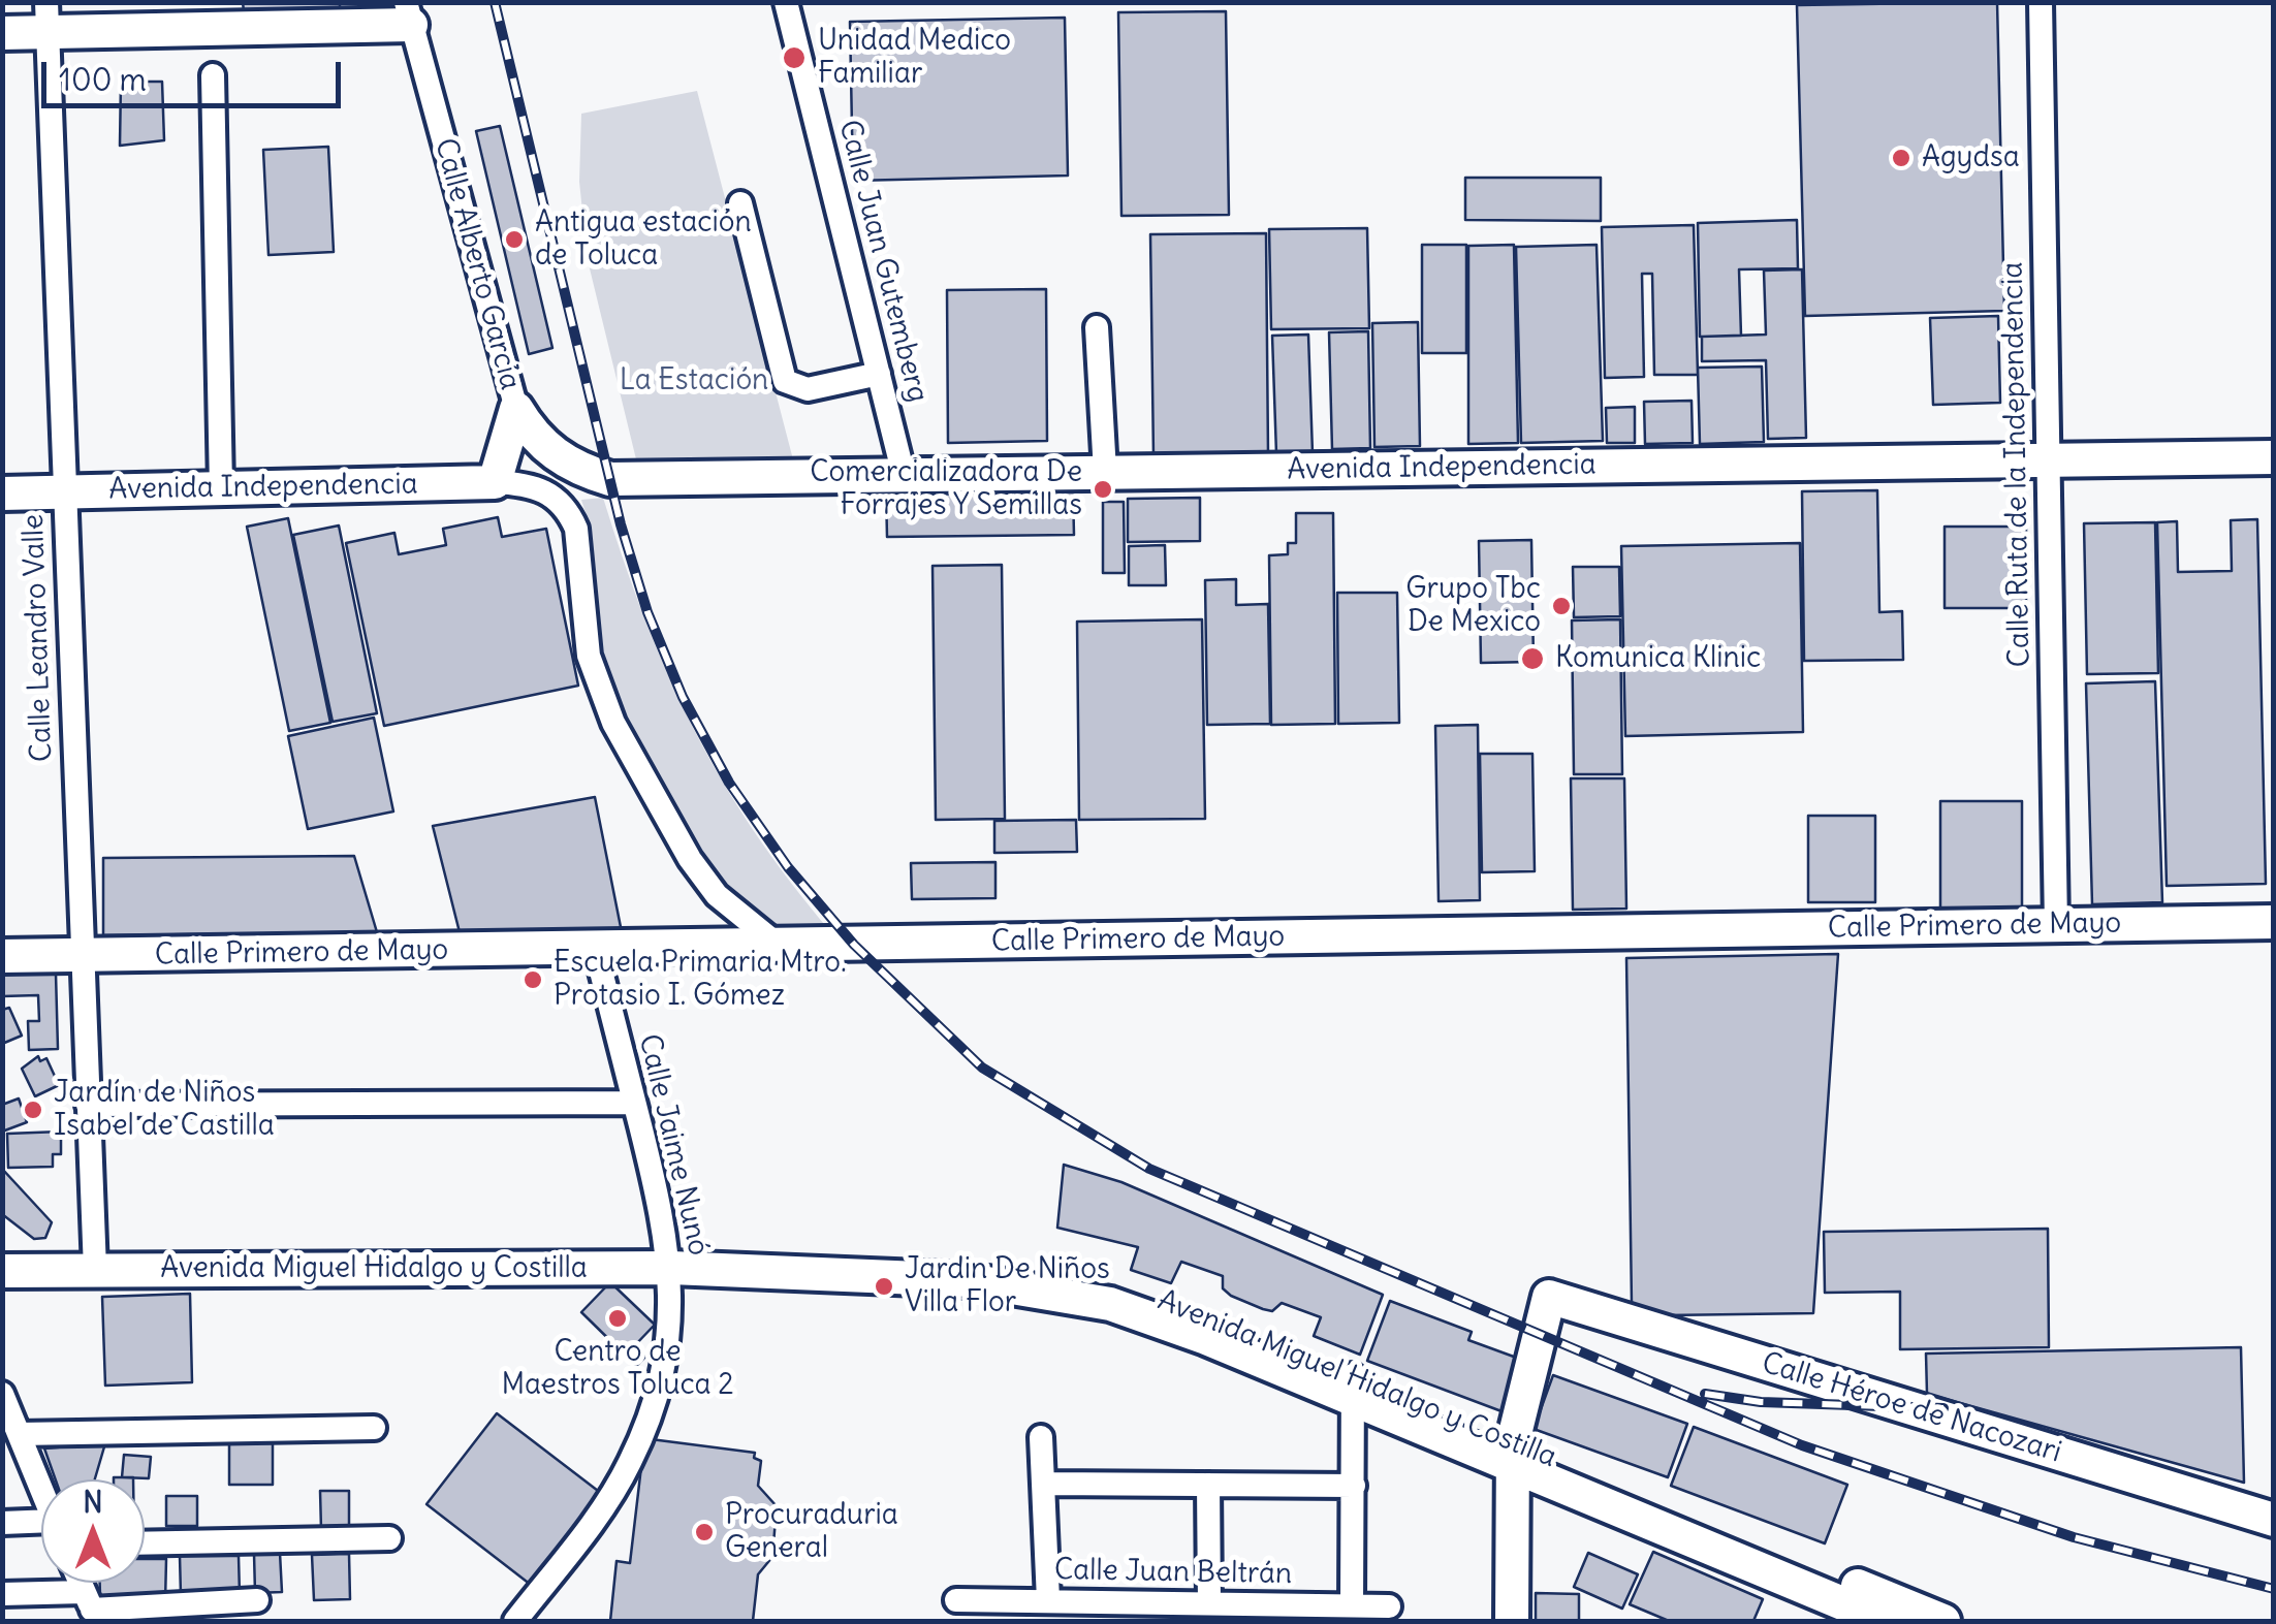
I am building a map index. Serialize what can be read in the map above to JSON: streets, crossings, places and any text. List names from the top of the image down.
{
  "streets": {
    "main road": [
      "Calle Alberto García",
      "Avenida Independencia",
      "Calle Primero de Mayo",
      "Avenida Miguel Hidalgo y Costilla",
      "Calle Héroe de Nacozari"
    ],
    "street": [
      "Calle Juan Gutemberg",
      "Calle Ruta de la Independencia",
      "Calle Leandro Valle",
      "Calle Jaime Nunó",
      "Calle Juan Beltrán"
    ]
  },
  "crossings": [
    ["Calle Juan Gutemberg", "Avenida Independencia"],
    ["Calle Alberto García", "Avenida Independencia"],
    ["Calle Ruta de la Independencia", "Avenida Independencia"],
    ["Calle Ruta de la Independencia", "Calle Primero de Mayo"],
    ["Avenida Independencia", "Calle Leandro Valle"],
    ["Calle Leandro Valle", "Calle Primero de Mayo"],
    ["Calle Leandro Valle", "Avenida Miguel Hidalgo y Costilla"],
    ["Calle Primero de Mayo", "Calle Jaime Nunó"],
    ["Calle Jaime Nunó", "Avenida Miguel Hidalgo y Costilla"],
    ["Avenida Miguel Hidalgo y Costilla", "Calle Héroe de Nacozari"]
  ],
  "parks": ["La Estación"],
  "places": [
    "Unidad Medico Familiar",
    "Agydsa",
    "Antigua estación de Toluca",
    "Comercializadora De Forrajes Y Semillas",
    "Grupo Tbc De Mexico",
    "Komunica Klinic",
    "Escuela Primaria Mtro. Protasio I. Gómez",
    "Jardín de Niños Isabel de Castilla",
    "Jardin De Niños Villa Flor",
    "Centro de Maestros Toluca 2",
    "Procuraduria General"
  ],
  "scale_bar": "100 m",
  "north": "top"
}
